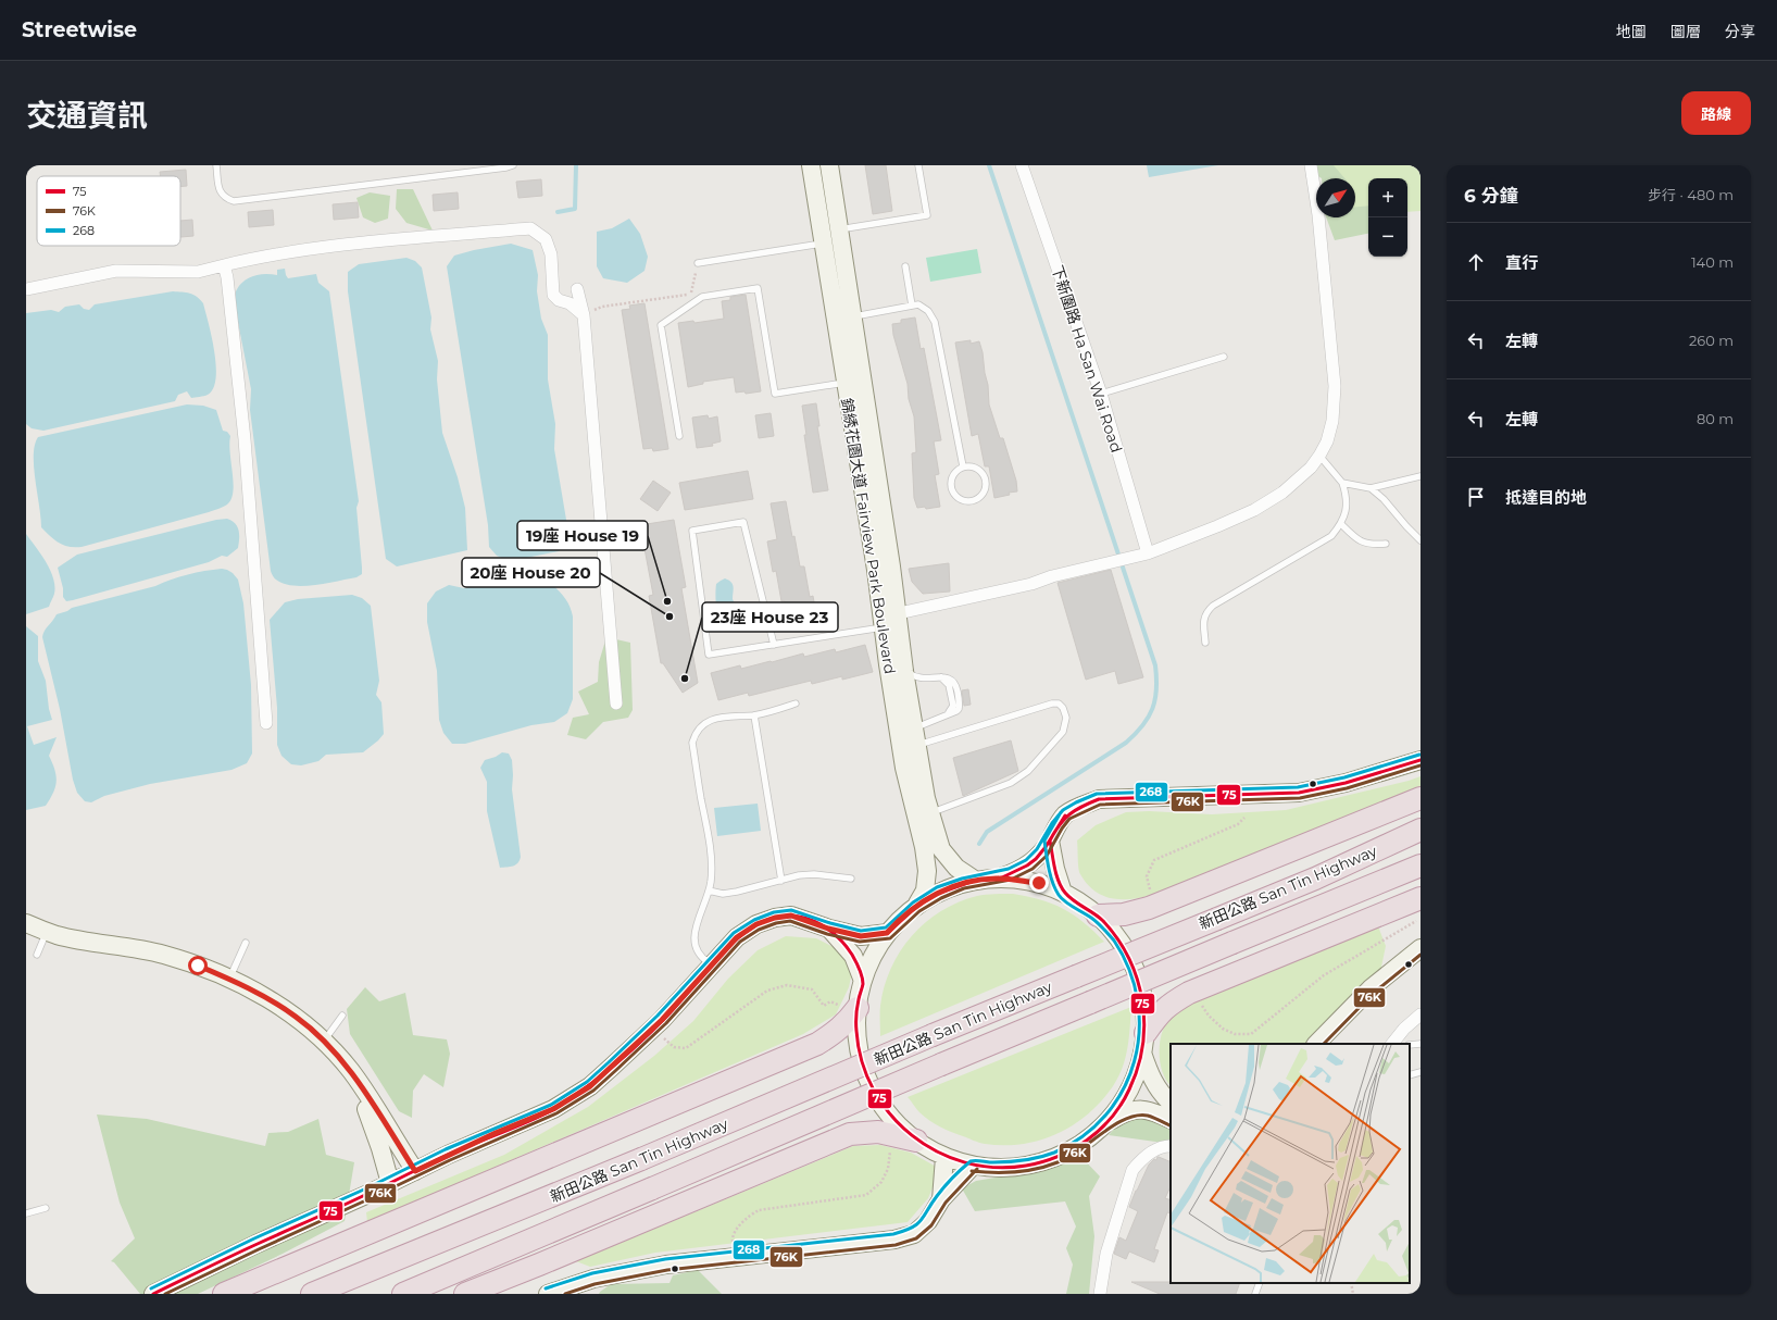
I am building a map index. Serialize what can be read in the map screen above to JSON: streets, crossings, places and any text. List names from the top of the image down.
{
  "streets": {
    "highway": ["新田公路 San Tin Highway"],
    "street": ["下新圍路 Ha San Wai Road", "錦綉花園大道 Fairview Park Boulevard"]
  },
  "places": ["19座 House 19", "20座 House 20", "23座 House 23"],
  "lines": ["transit line 268", "transit line 75", "transit line 76K"],
  "legend": ["75", "76K", "268"],
  "north": "top right",
  "page": {
    "header": "Streetwise",
    "nav": ["地圖", "圖層", "分享"],
    "title": "交通資訊",
    "buttons": "路線",
    "heading": ["6 分鐘", "步行 · 480 m"],
    "map_buttons": ["+", "−"],
    "list": [
      ["直行", "140 m"],
      ["左轉", "260 m"],
      ["左轉", "80 m"],
      "抵達目的地"
    ]
  }
}
